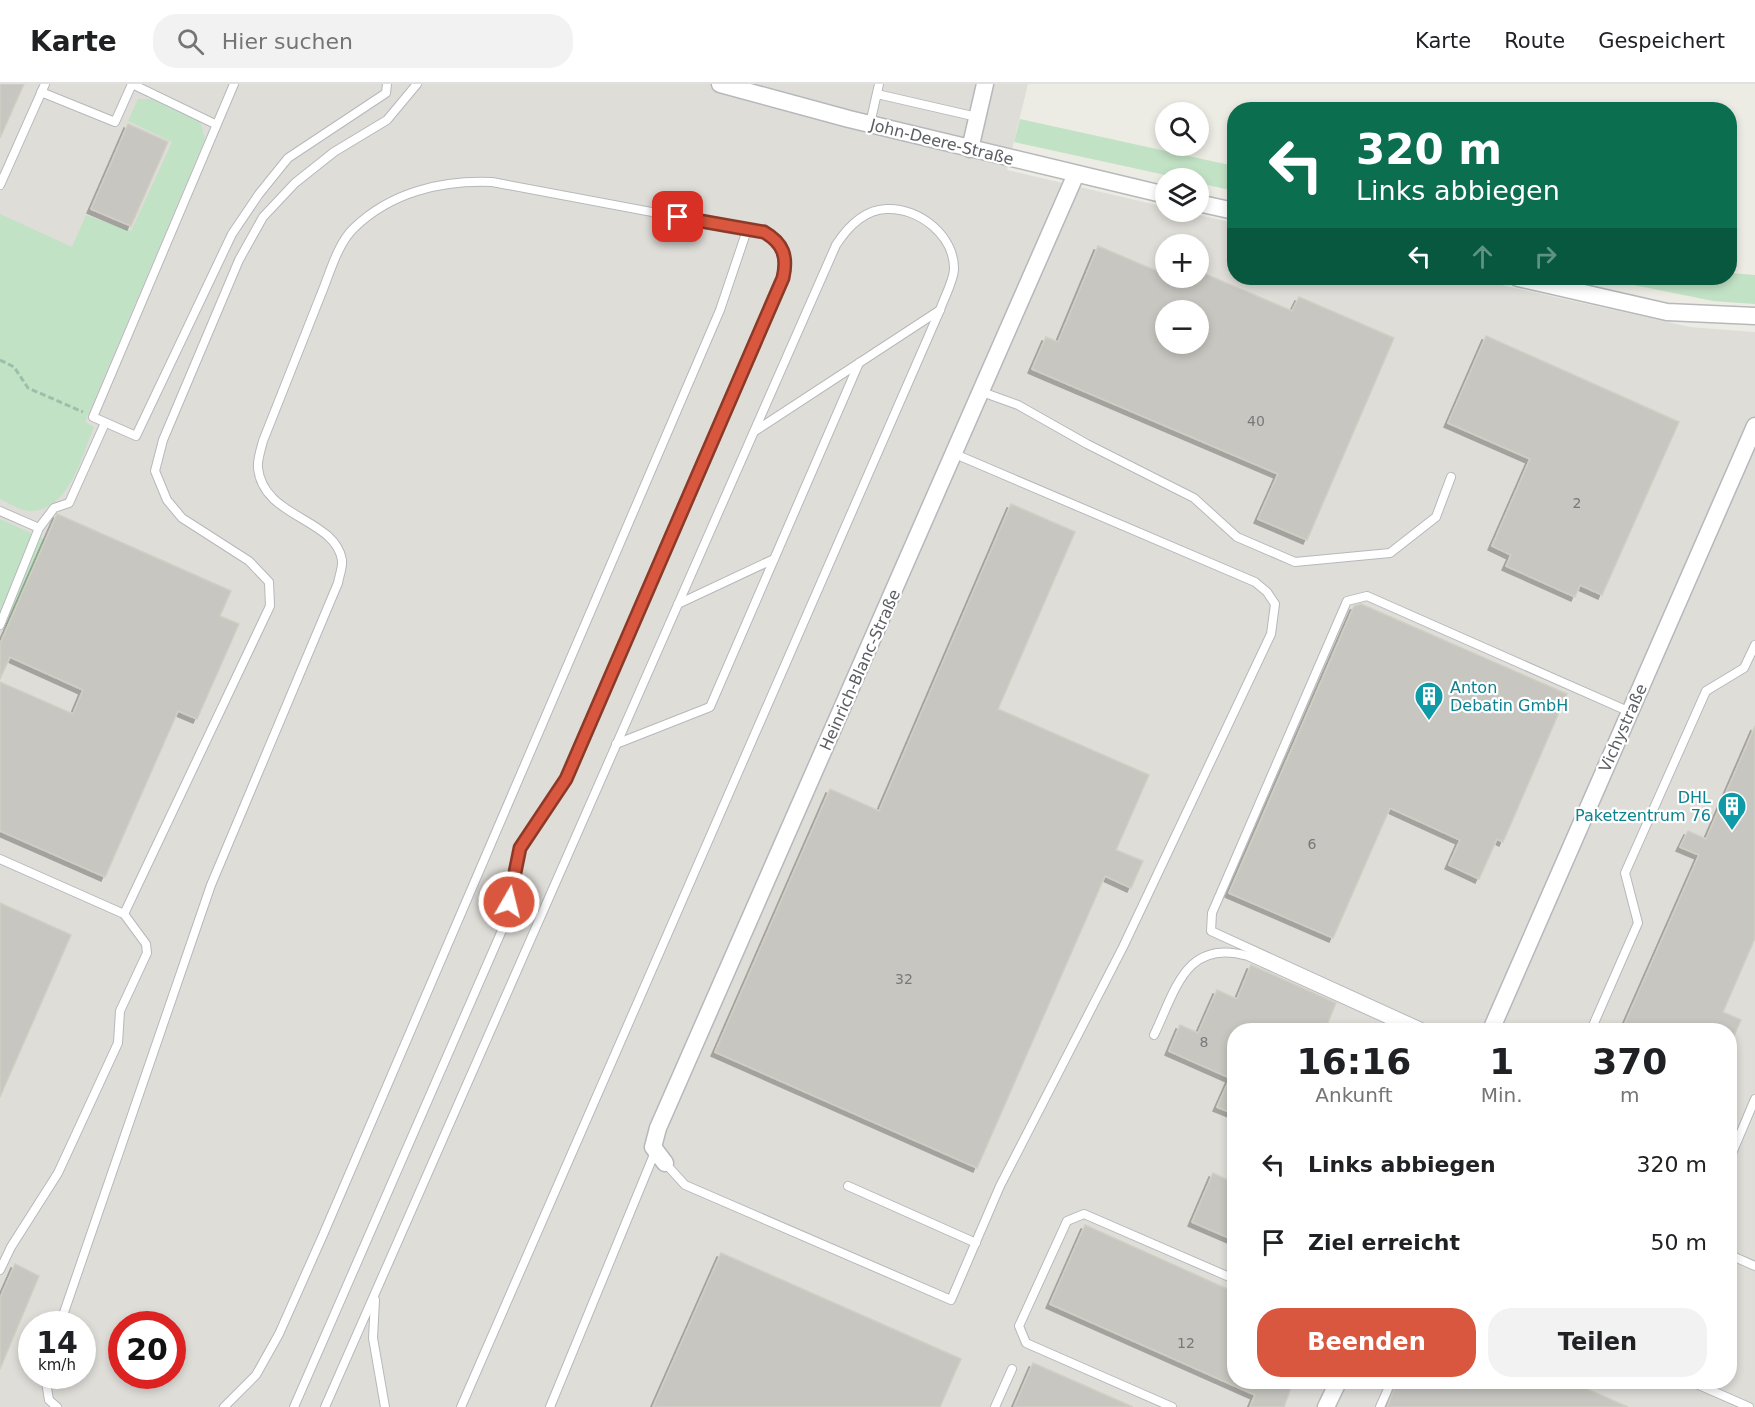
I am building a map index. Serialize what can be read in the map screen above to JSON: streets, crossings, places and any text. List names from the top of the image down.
{
  "streets": {
    "street": ["John-Deere-Straße", "Heinrich-Blanc-Straße", "Vichystraße"]
  },
  "crossings": [
    ["John-Deere-Straße", "Heinrich-Blanc-Straße"]
  ],
  "places": {
    "building": ["Anton Debatin GmbH", "DHL Paketzentrum 76"]
  },
  "house_numbers": [
    "40",
    "2",
    "6",
    "32",
    "8",
    "12"
  ],
  "page": {
    "header": "Karte",
    "search": "Hier suchen",
    "nav": ["Karte", "Route", "Gespeichert"],
    "map_buttons": ["+", "−"],
    "turn": ["320 m", "Links abbiegen"],
    "eta": [
      "16:16",
      "Ankunft",
      "1",
      "Min.",
      "370",
      "m"
    ],
    "list": [
      {
        "name": "Links abbiegen",
        "value": "320 m"
      },
      {
        "name": "Ziel erreicht",
        "value": "50 m"
      }
    ],
    "buttons": ["Beenden", "Teilen"],
    "speed": "14 km/h",
    "limit": "20"
  }
}
